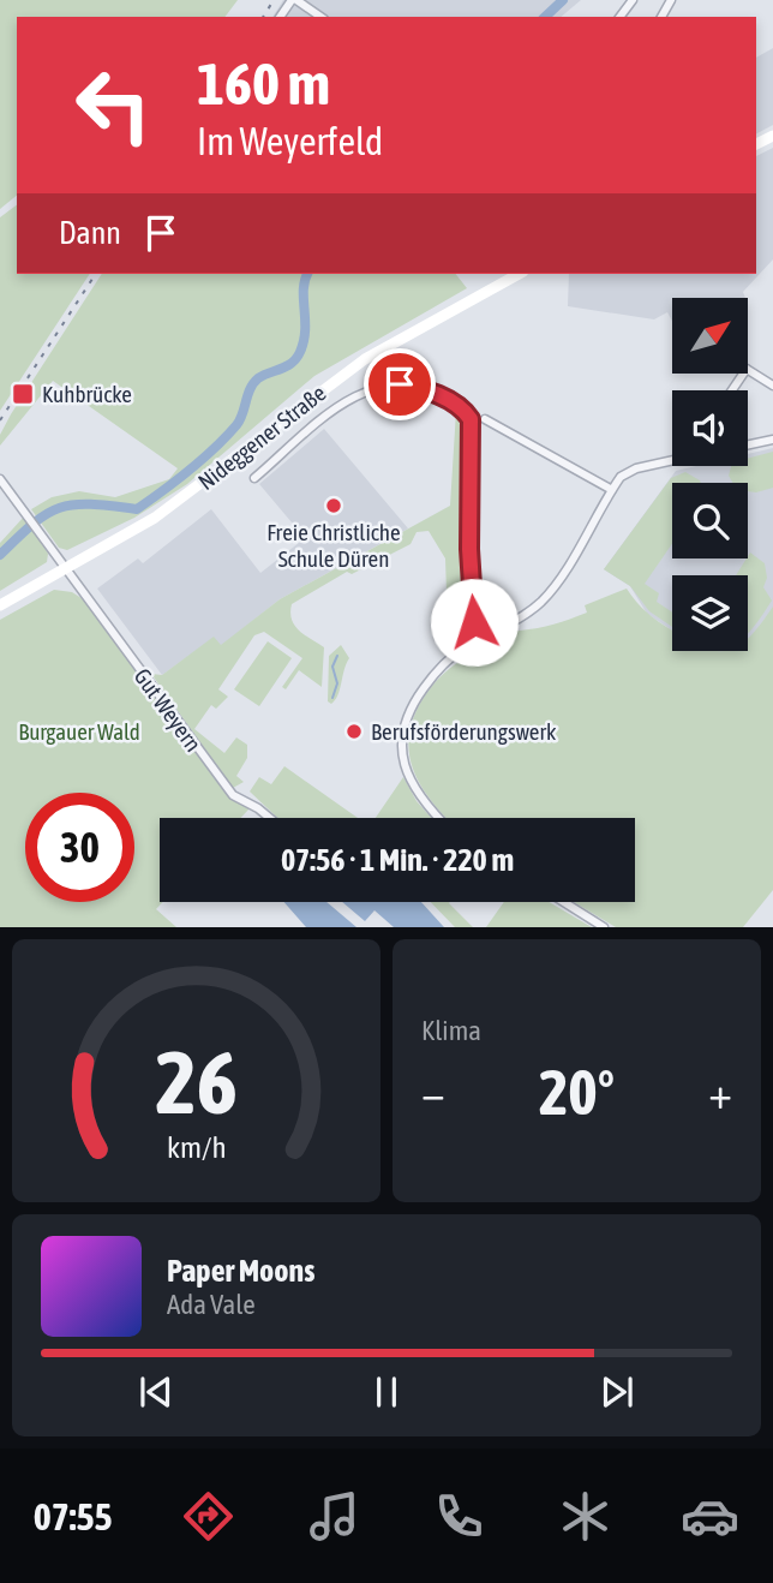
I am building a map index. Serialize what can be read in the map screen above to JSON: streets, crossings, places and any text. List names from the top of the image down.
{
  "streets": {
    "main road": ["Nideggener Straße"],
    "street": ["Gut Weyern"]
  },
  "crossings": [
    ["Nideggener Straße", "Gut Weyern"]
  ],
  "parks": ["Burgauer Wald"],
  "places": {
    "transit": ["Kuhbrücke"],
    "other": ["Freie Christliche Schule Düren", "Berufsförderungswerk"]
  },
  "north": "top right",
  "page": {
    "turn": ["160 m", "Im Weyerfeld"],
    "then": "Dann",
    "limit": "30",
    "trip": "07:56 · 1 Min. · 220 m",
    "tile": "Klima",
    "heat": ["−", "20°", "+"],
    "song": ["Paper Moons", "Ada Vale"],
    "tabs": "07:55",
    "gauge": ["26", "km/h"]
  }
}
